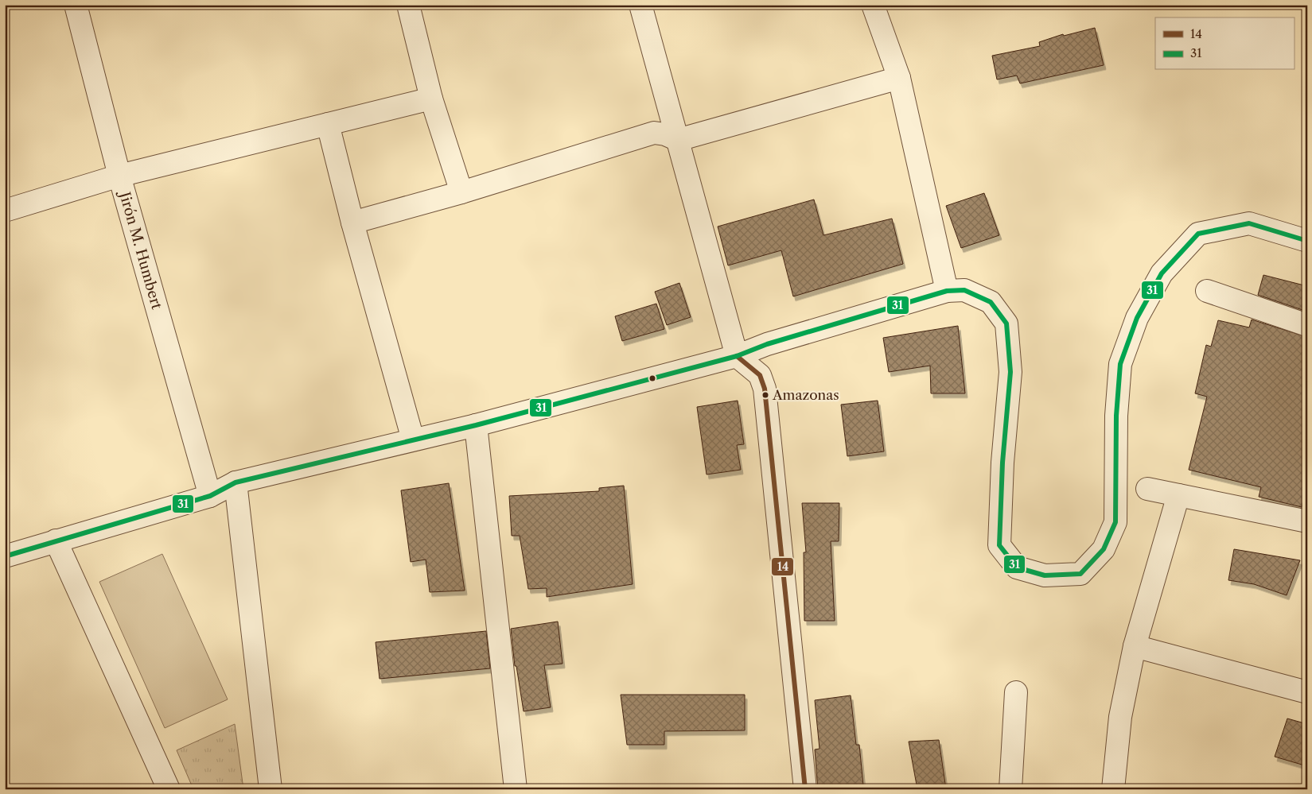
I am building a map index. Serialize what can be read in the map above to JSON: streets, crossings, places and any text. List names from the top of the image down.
{
  "streets": {
    "street": ["Jirón M. Humbert"]
  },
  "places": ["Amazonas"],
  "lines": ["transit line 31", "transit line 14"],
  "legend": ["14", "31"]
}
